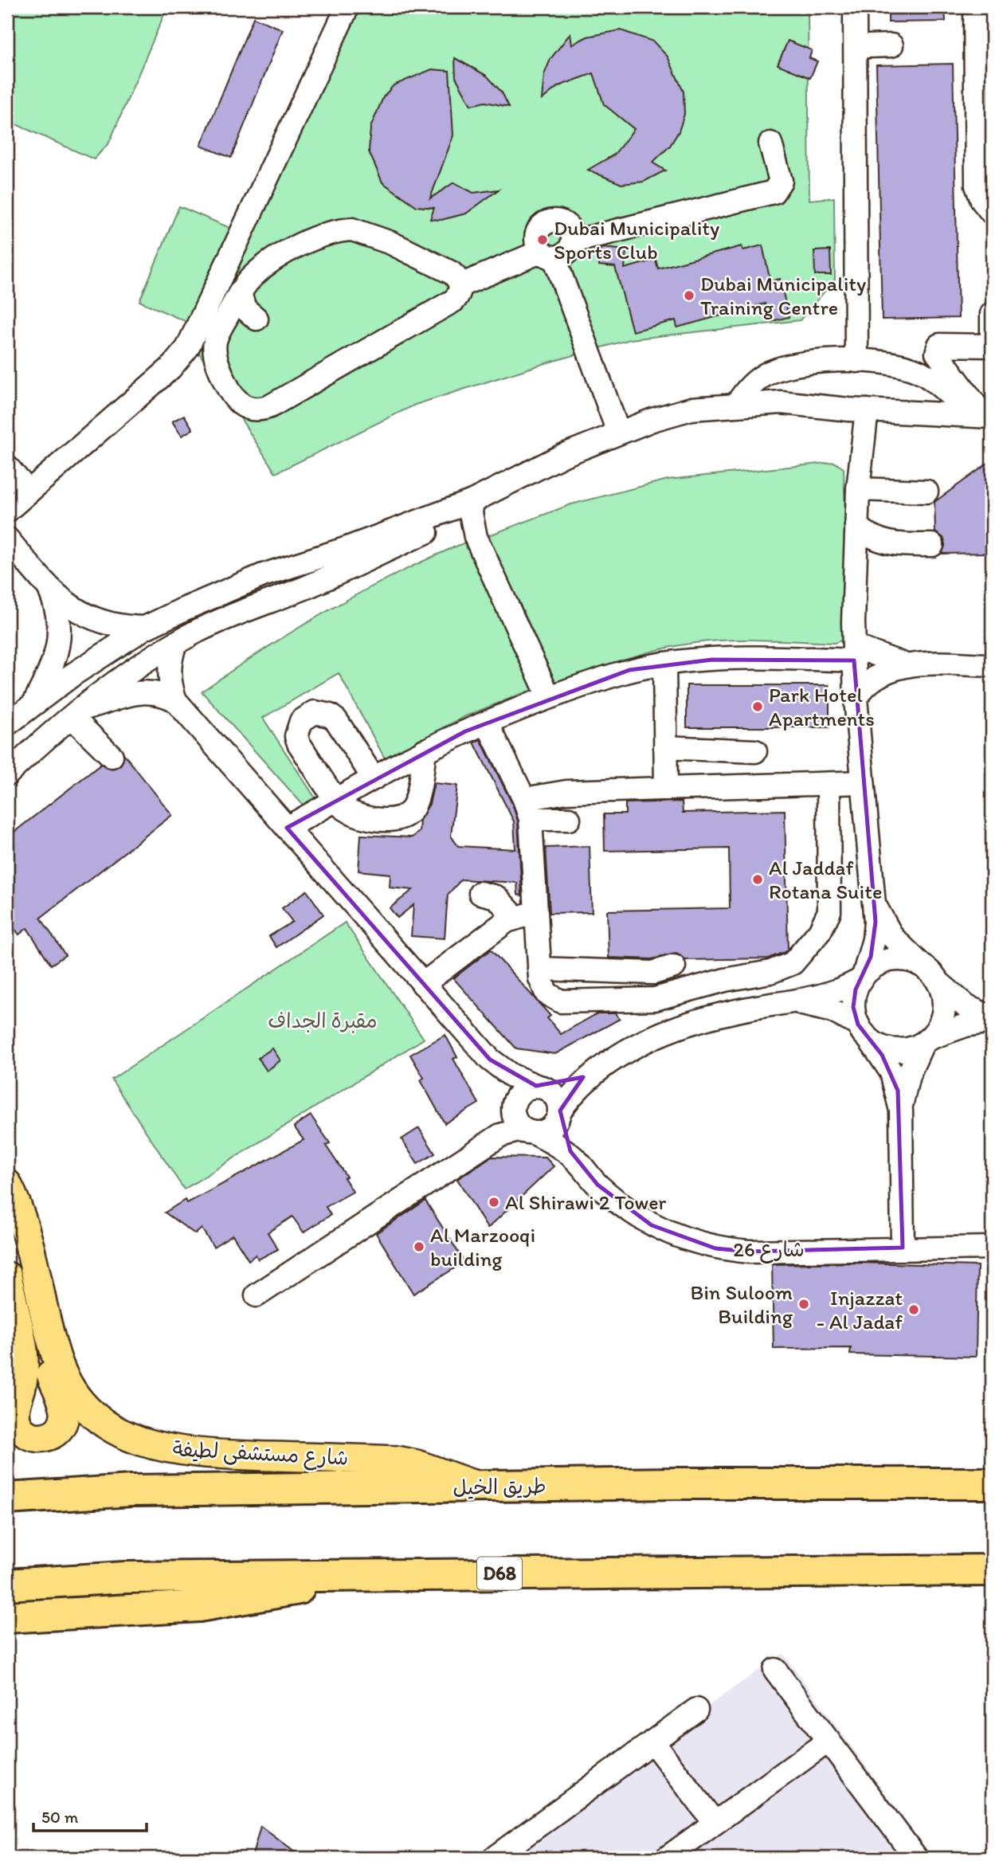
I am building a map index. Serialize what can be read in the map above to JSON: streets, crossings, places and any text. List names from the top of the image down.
{
  "streets": {
    "highway": ["طريق الخيل", "D68"],
    "main road": ["شارع مستشفى لطيفة"],
    "street": ["شارع 26"]
  },
  "crossings": [
    ["شارع مستشفى لطيفة", "طريق الخيل"]
  ],
  "parks": ["مقبرة الجداف"],
  "places": [
    "Dubai Municipality Sports Club",
    "Dubai Municipality Training Centre",
    "Park Hotel Apartments",
    "Al Jaddaf Rotana Suite",
    "Al Shirawi 2 Tower",
    "Al Marzooqi building",
    "Bin Suloom Building",
    "Injazzat - Al Jadaf"
  ],
  "scale_bar": "50 m"
}
